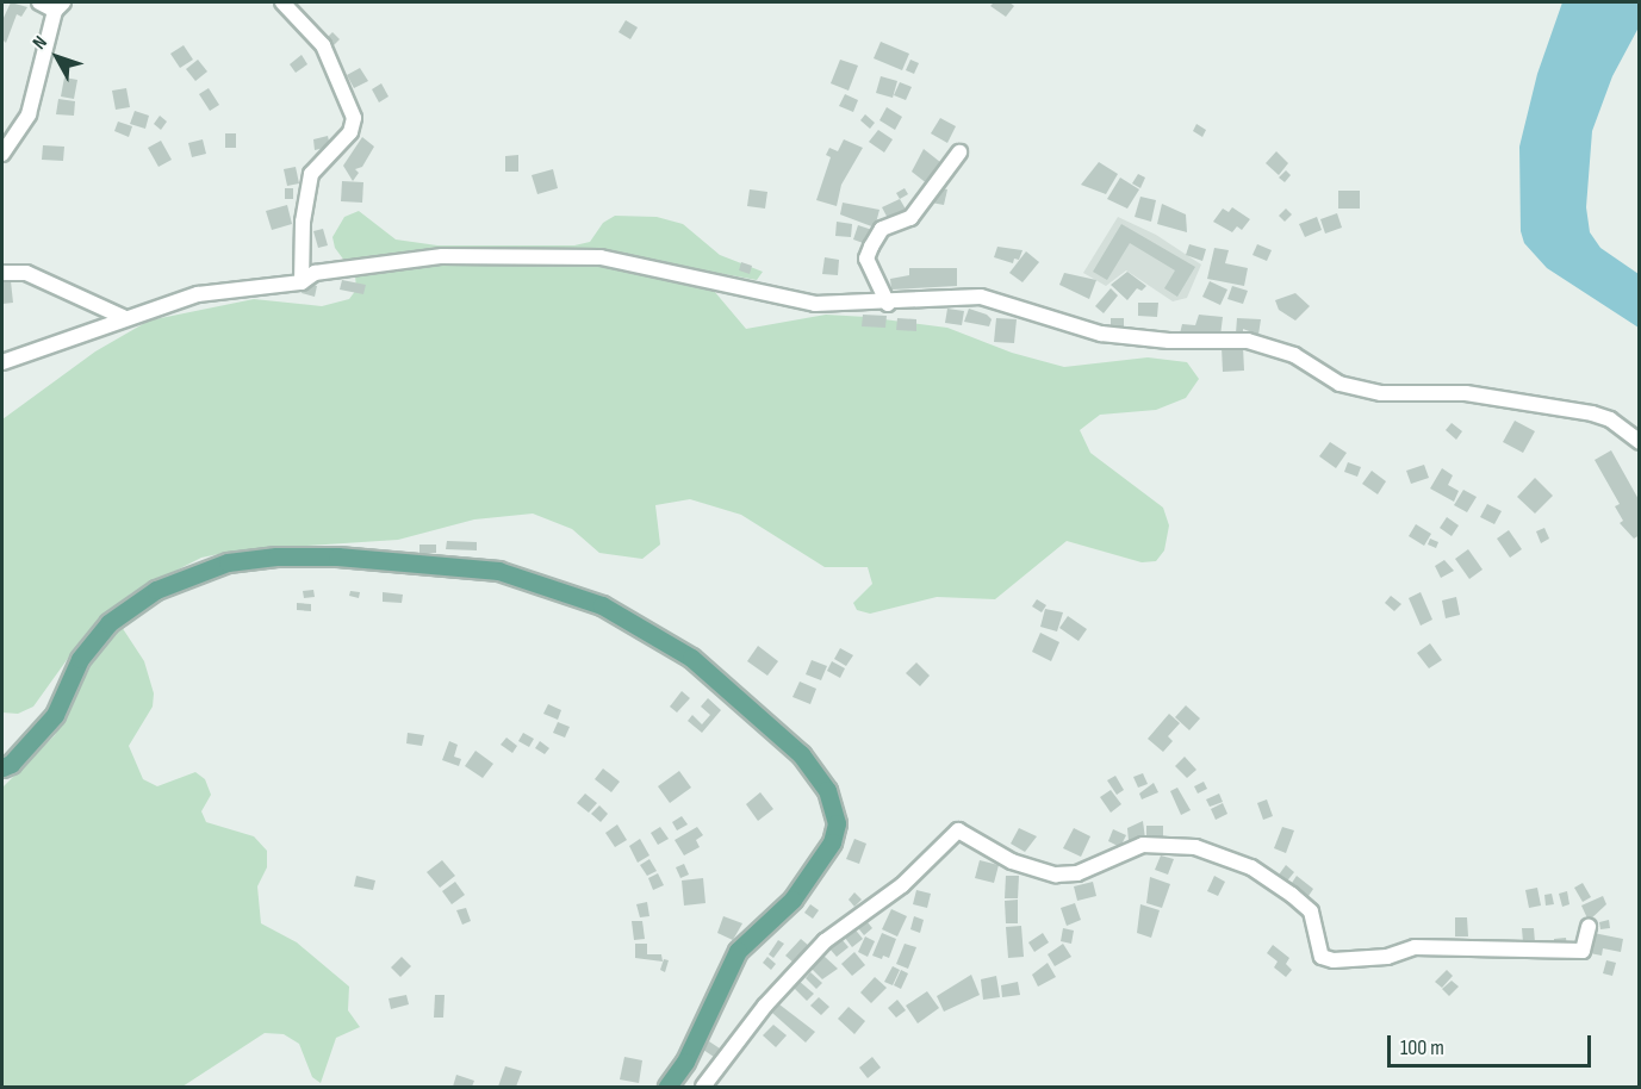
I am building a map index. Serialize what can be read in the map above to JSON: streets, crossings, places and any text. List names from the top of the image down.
{
  "scale_bar": "100 m",
  "north": "top left"
}
